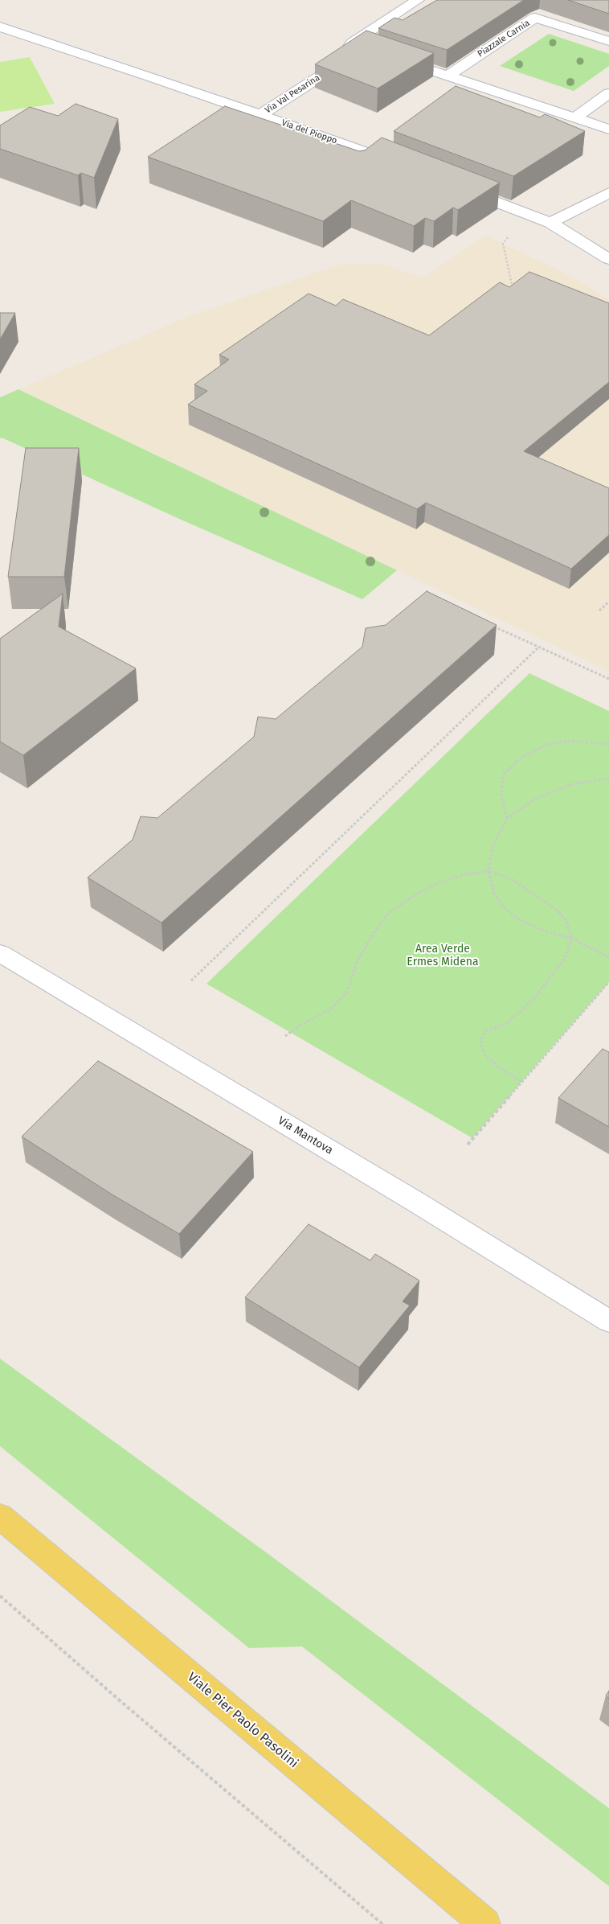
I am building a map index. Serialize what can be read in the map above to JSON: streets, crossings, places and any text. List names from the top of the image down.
{
  "streets": {
    "main road": ["Viale Pier Paolo Pasolini"],
    "street": [
      "Piazzale Carnia",
      "Via Val Pesarina",
      "Via del Pioppo",
      "Via Mantova"
    ]
  },
  "crossings": [
    ["Via Val Pesarina", "Via del Pioppo"]
  ],
  "parks": ["Area Verde Ermes Midena"]
}
